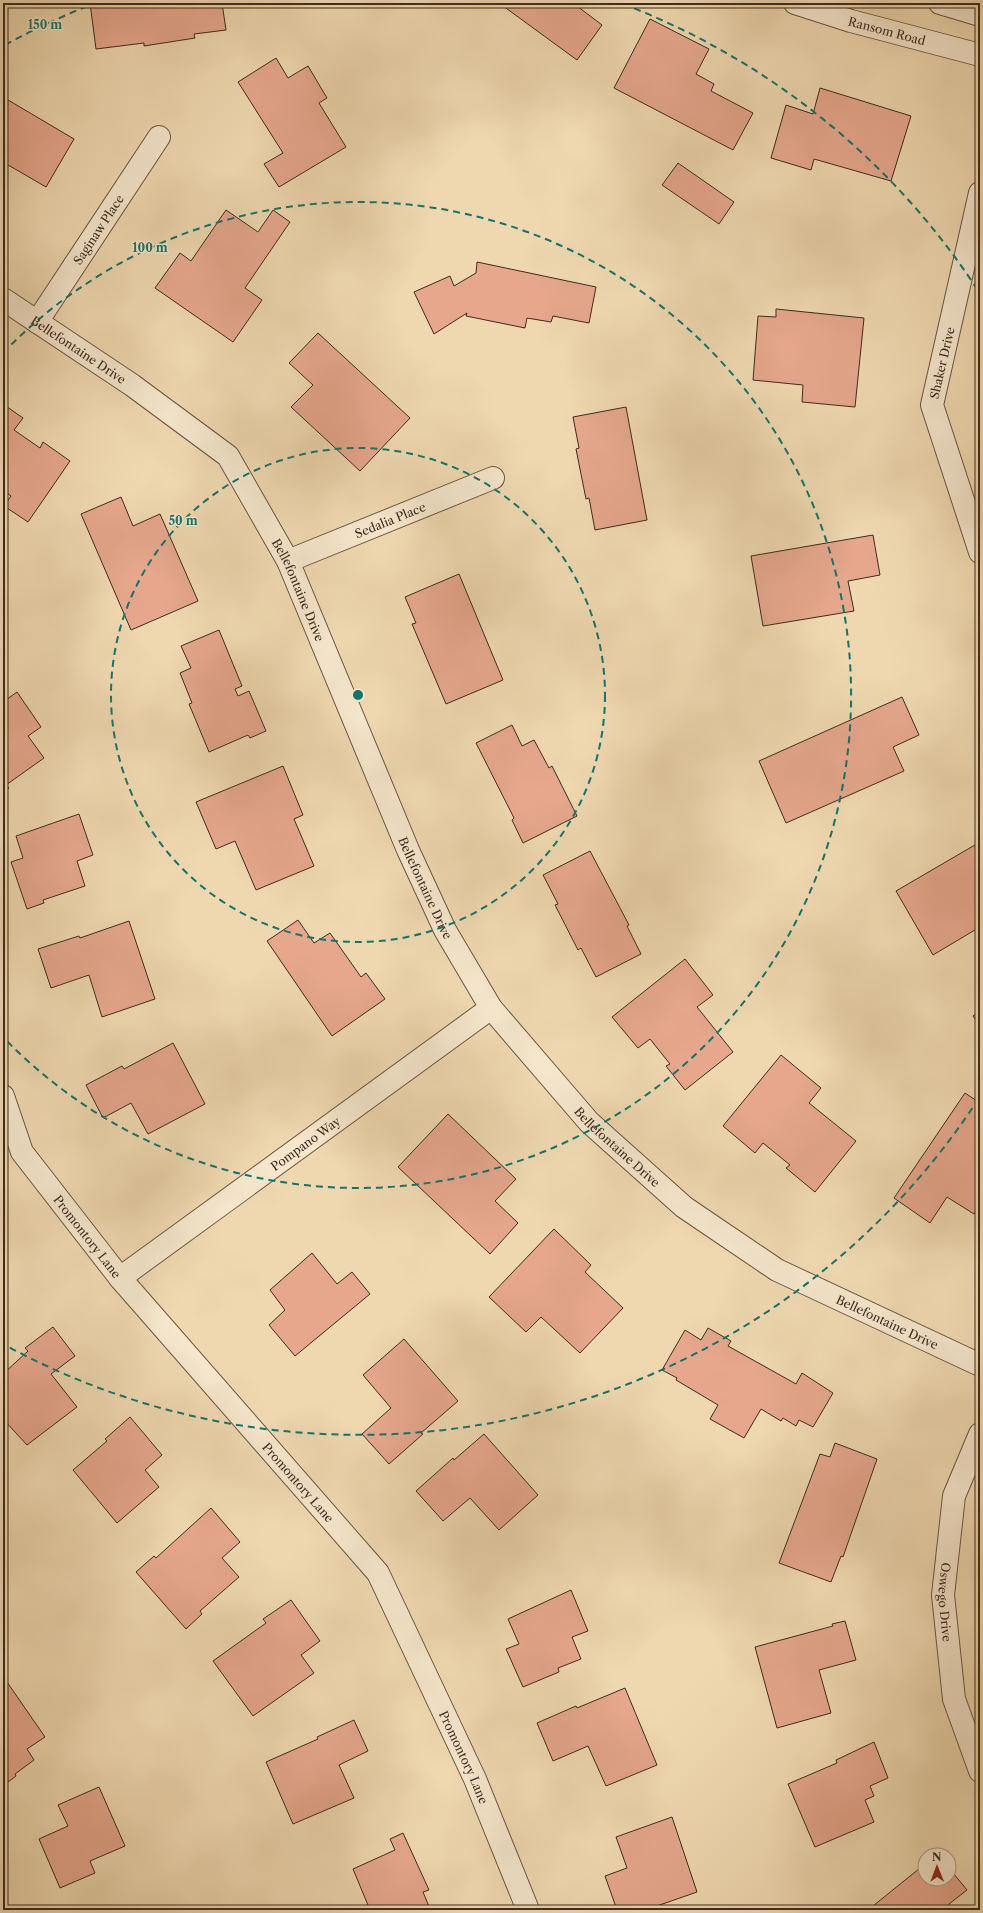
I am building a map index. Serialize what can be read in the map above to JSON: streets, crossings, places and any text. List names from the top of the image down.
{
  "streets": {
    "street": [
      "Ransom Road",
      "Saginaw Place",
      "Bellefontaine Drive",
      "Shaker Drive",
      "Sedalia Place",
      "Pompano Way",
      "Promontory Lane",
      "Oswego Drive"
    ]
  },
  "crossings": [
    ["Saginaw Place", "Bellefontaine Drive"],
    ["Bellefontaine Drive", "Sedalia Place"],
    ["Bellefontaine Drive", "Pompano Way"],
    ["Pompano Way", "Promontory Lane"]
  ],
  "north": "top",
  "rings": ["150 m", "100 m", "50 m"]
}
